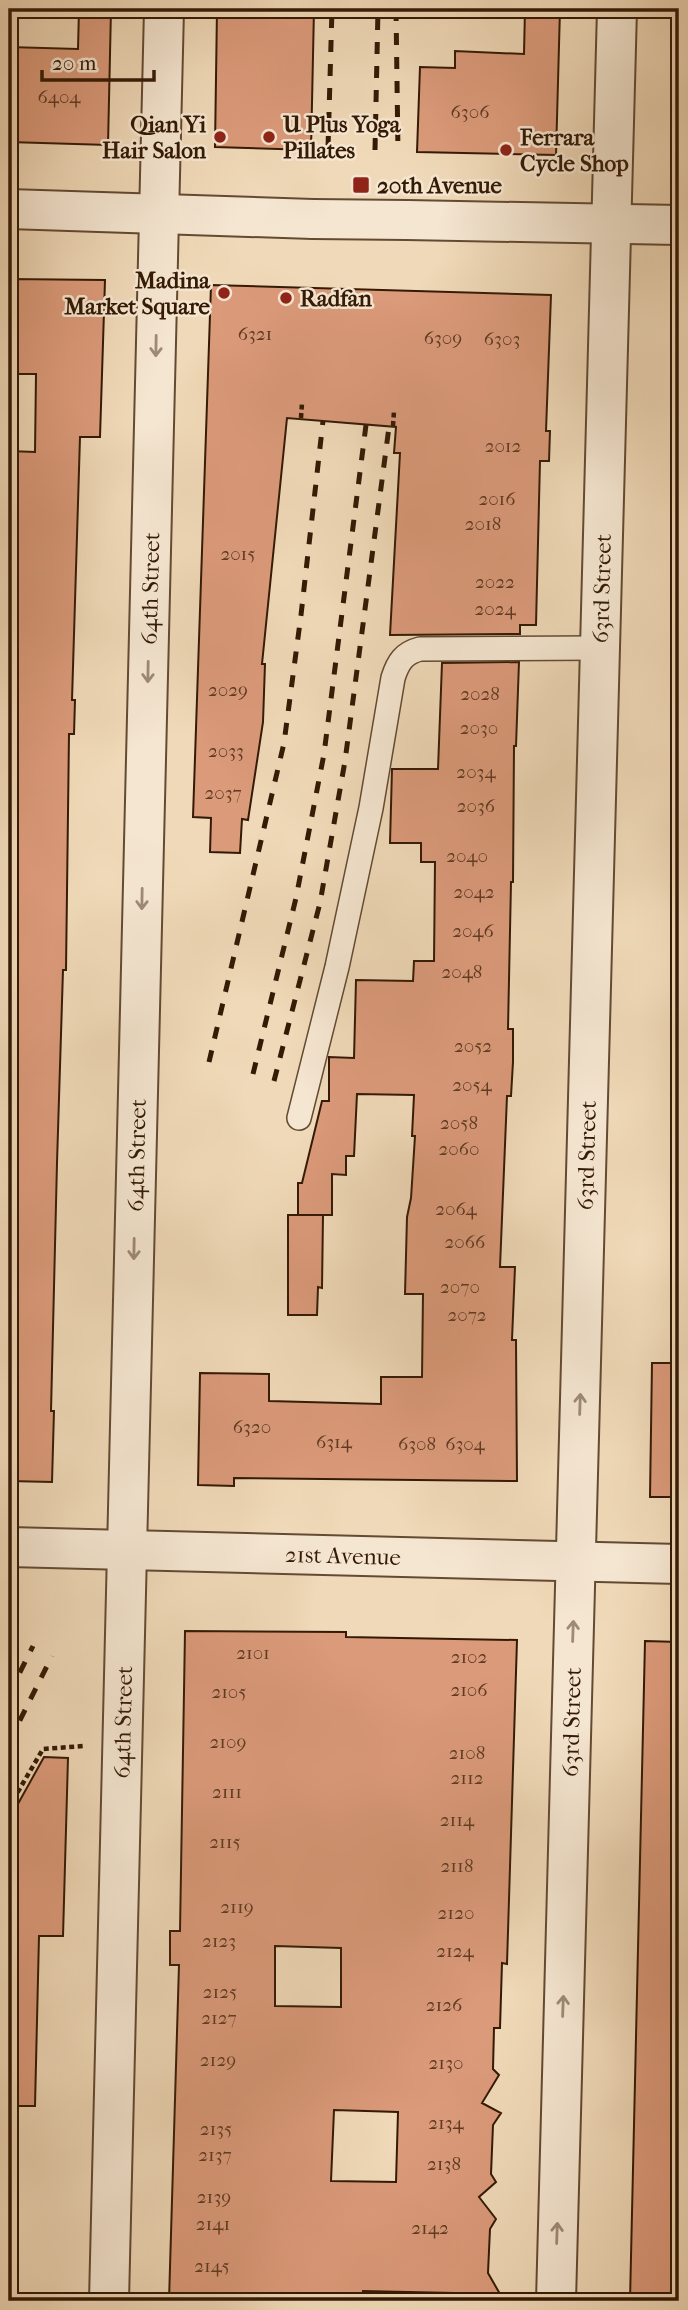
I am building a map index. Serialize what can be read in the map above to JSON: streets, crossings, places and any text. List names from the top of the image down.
{
  "streets": {
    "street": ["64th Street", "63rd Street", "21st Avenue"]
  },
  "crossings": [
    ["64th Street", "21st Avenue"],
    ["63rd Street", "21st Avenue"]
  ],
  "one_way": ["64th Street", "63rd Street"],
  "places": {
    "other": [
      "Qian Yi Hair Salon",
      "U Plus Yoga Pillates",
      "Ferrara Cycle Shop",
      "Madina Market Square",
      "Radfan"
    ],
    "transit": ["20th Avenue"]
  },
  "house_numbers": [
    "6404",
    "6306",
    "6321",
    "6309",
    "6303",
    "2012",
    "2016",
    "2018",
    "2015",
    "2022",
    "2024",
    "2029",
    "2028",
    "2030",
    "2033",
    "2034",
    "2037",
    "2036",
    "2040",
    "2042",
    "2046",
    "2048",
    "2052",
    "2054",
    "2058",
    "2060",
    "2064",
    "2066",
    "2070",
    "2072",
    "6320",
    "6314",
    "6308",
    "6304",
    "2101",
    "2102",
    "2106",
    "2105",
    "2109",
    "2108",
    "2112",
    "2111",
    "2114",
    "2115",
    "2118",
    "2119",
    "2120",
    "2123",
    "2124",
    "2125",
    "2126",
    "2127",
    "2129",
    "2130",
    "2134",
    "2135",
    "2137",
    "2138",
    "2139",
    "2141",
    "2142",
    "2145"
  ],
  "scale_bar": "20 m"
}
